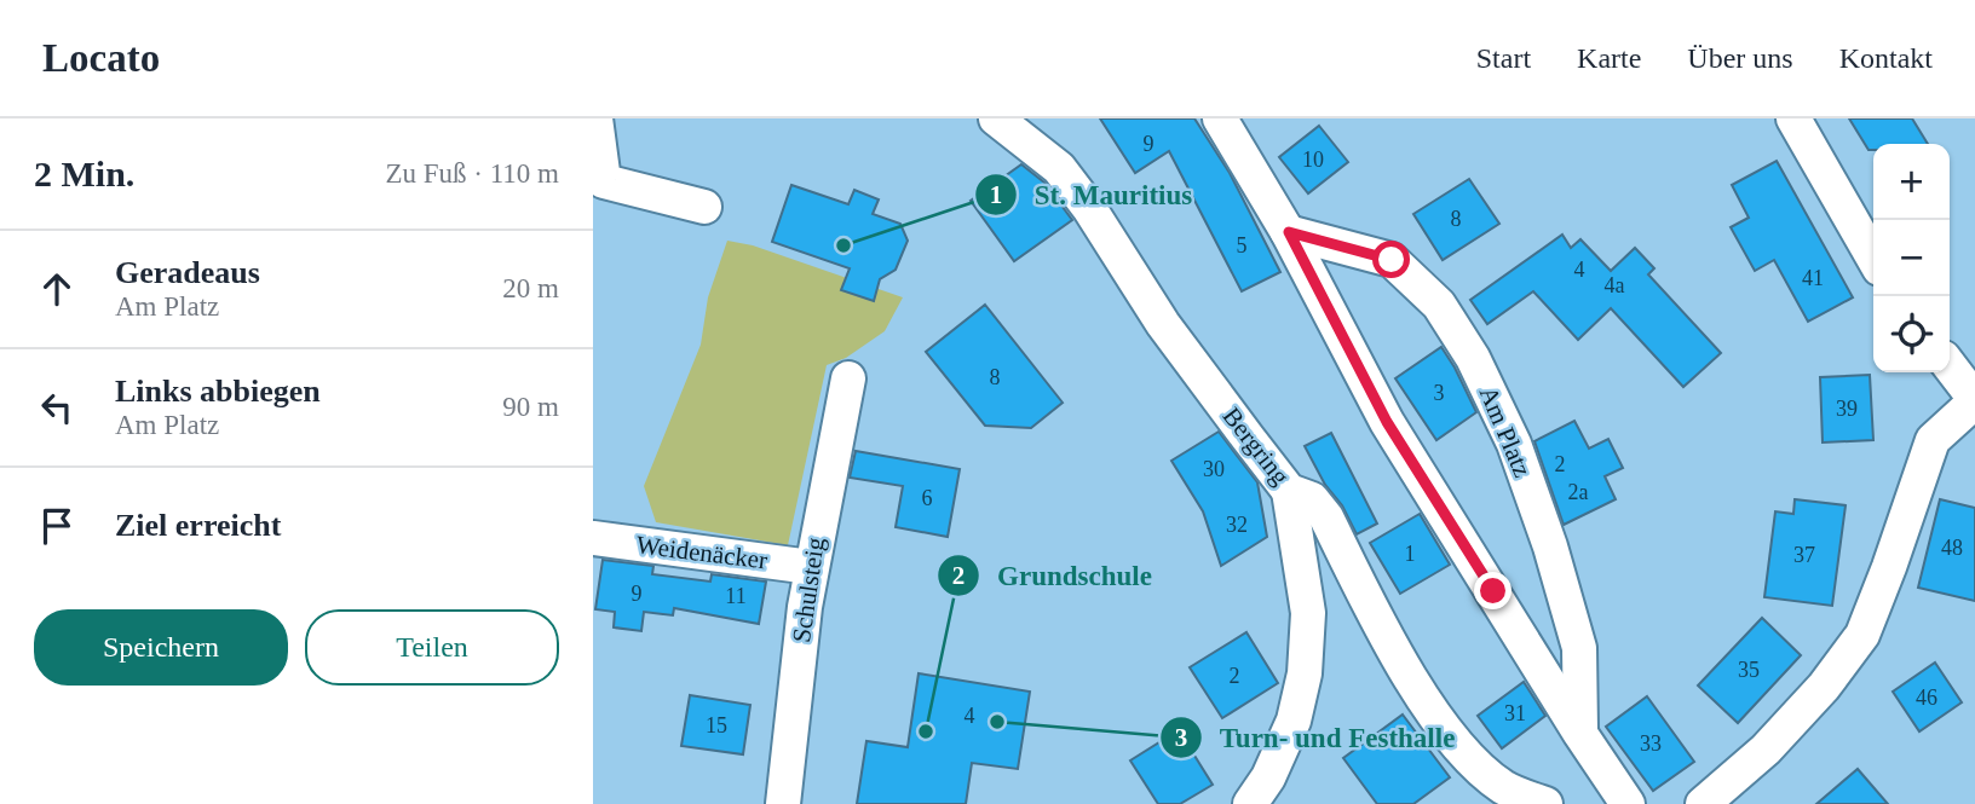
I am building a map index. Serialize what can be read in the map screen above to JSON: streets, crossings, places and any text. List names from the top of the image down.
{
  "streets": {
    "street": [
      "Am Platz",
      "Bergring",
      "Weidenäcker",
      "Schulsteig"
    ]
  },
  "crossings": [
    ["Weidenäcker", "Schulsteig"]
  ],
  "places": ["St. Mauritius", "Turn- und Festhalle", "Grundschule"],
  "house_numbers": [
    "9",
    "10",
    "8",
    "5",
    "4",
    "41",
    "4a",
    "8",
    "3",
    "39",
    "2",
    "30",
    "2a",
    "6",
    "32",
    "48",
    "1",
    "37",
    "9",
    "11",
    "35",
    "2",
    "46",
    "31",
    "4",
    "15",
    "33"
  ],
  "page": {
    "header": "Locato",
    "nav": [
      "Start",
      "Karte",
      "Über uns",
      "Kontakt"
    ],
    "heading": ["2 Min.", "Zu Fuß · 110 m"],
    "map_buttons": ["+", "−"],
    "list": [
      ["Geradeaus", "Am Platz", "20 m"],
      ["Links abbiegen", "Am Platz", "90 m"],
      "Ziel erreicht"
    ],
    "buttons": ["Speichern", "Teilen"]
  }
}
